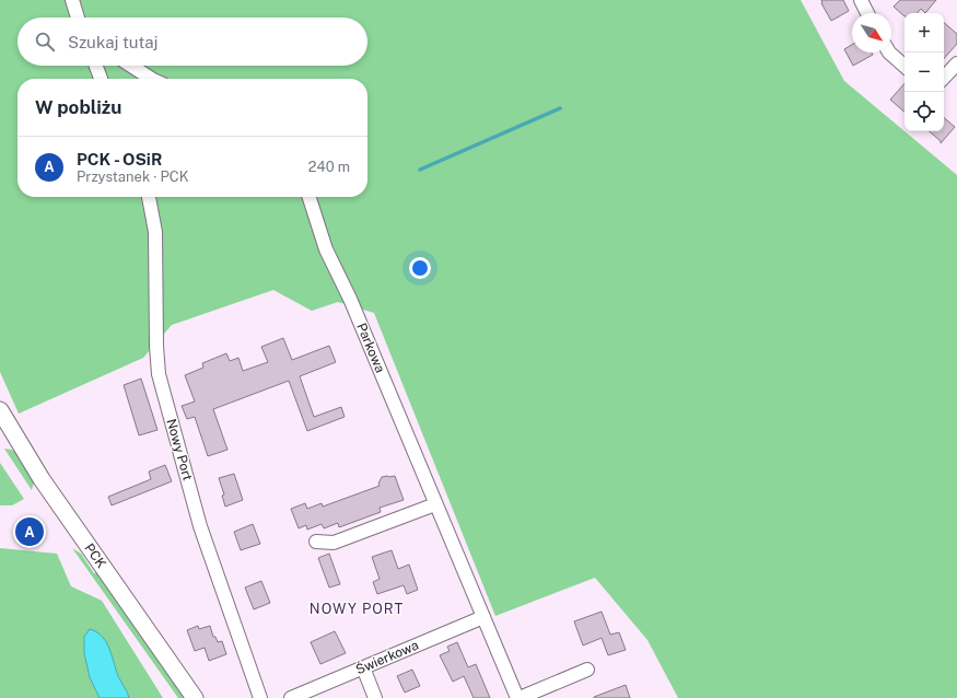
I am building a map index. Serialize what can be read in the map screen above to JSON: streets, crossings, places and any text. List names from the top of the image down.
{
  "streets": {
    "street": [
      "Parkowa",
      "Nowy Port",
      "PCK",
      "Świerkowa"
    ]
  },
  "crossings": [
    ["Parkowa", "Świerkowa"]
  ],
  "districts": ["NOWY PORT"],
  "north": "bottom right",
  "page": {
    "map_buttons": ["+", "−"],
    "search": "Szukaj tutaj",
    "heading": "W pobliżu",
    "list": [
      {
        "mark": "A",
        "name": "PCK - OSiR",
        "note": "Przystanek · PCK",
        "value": "240 m"
      }
    ],
    "pins": "A"
  }
}
